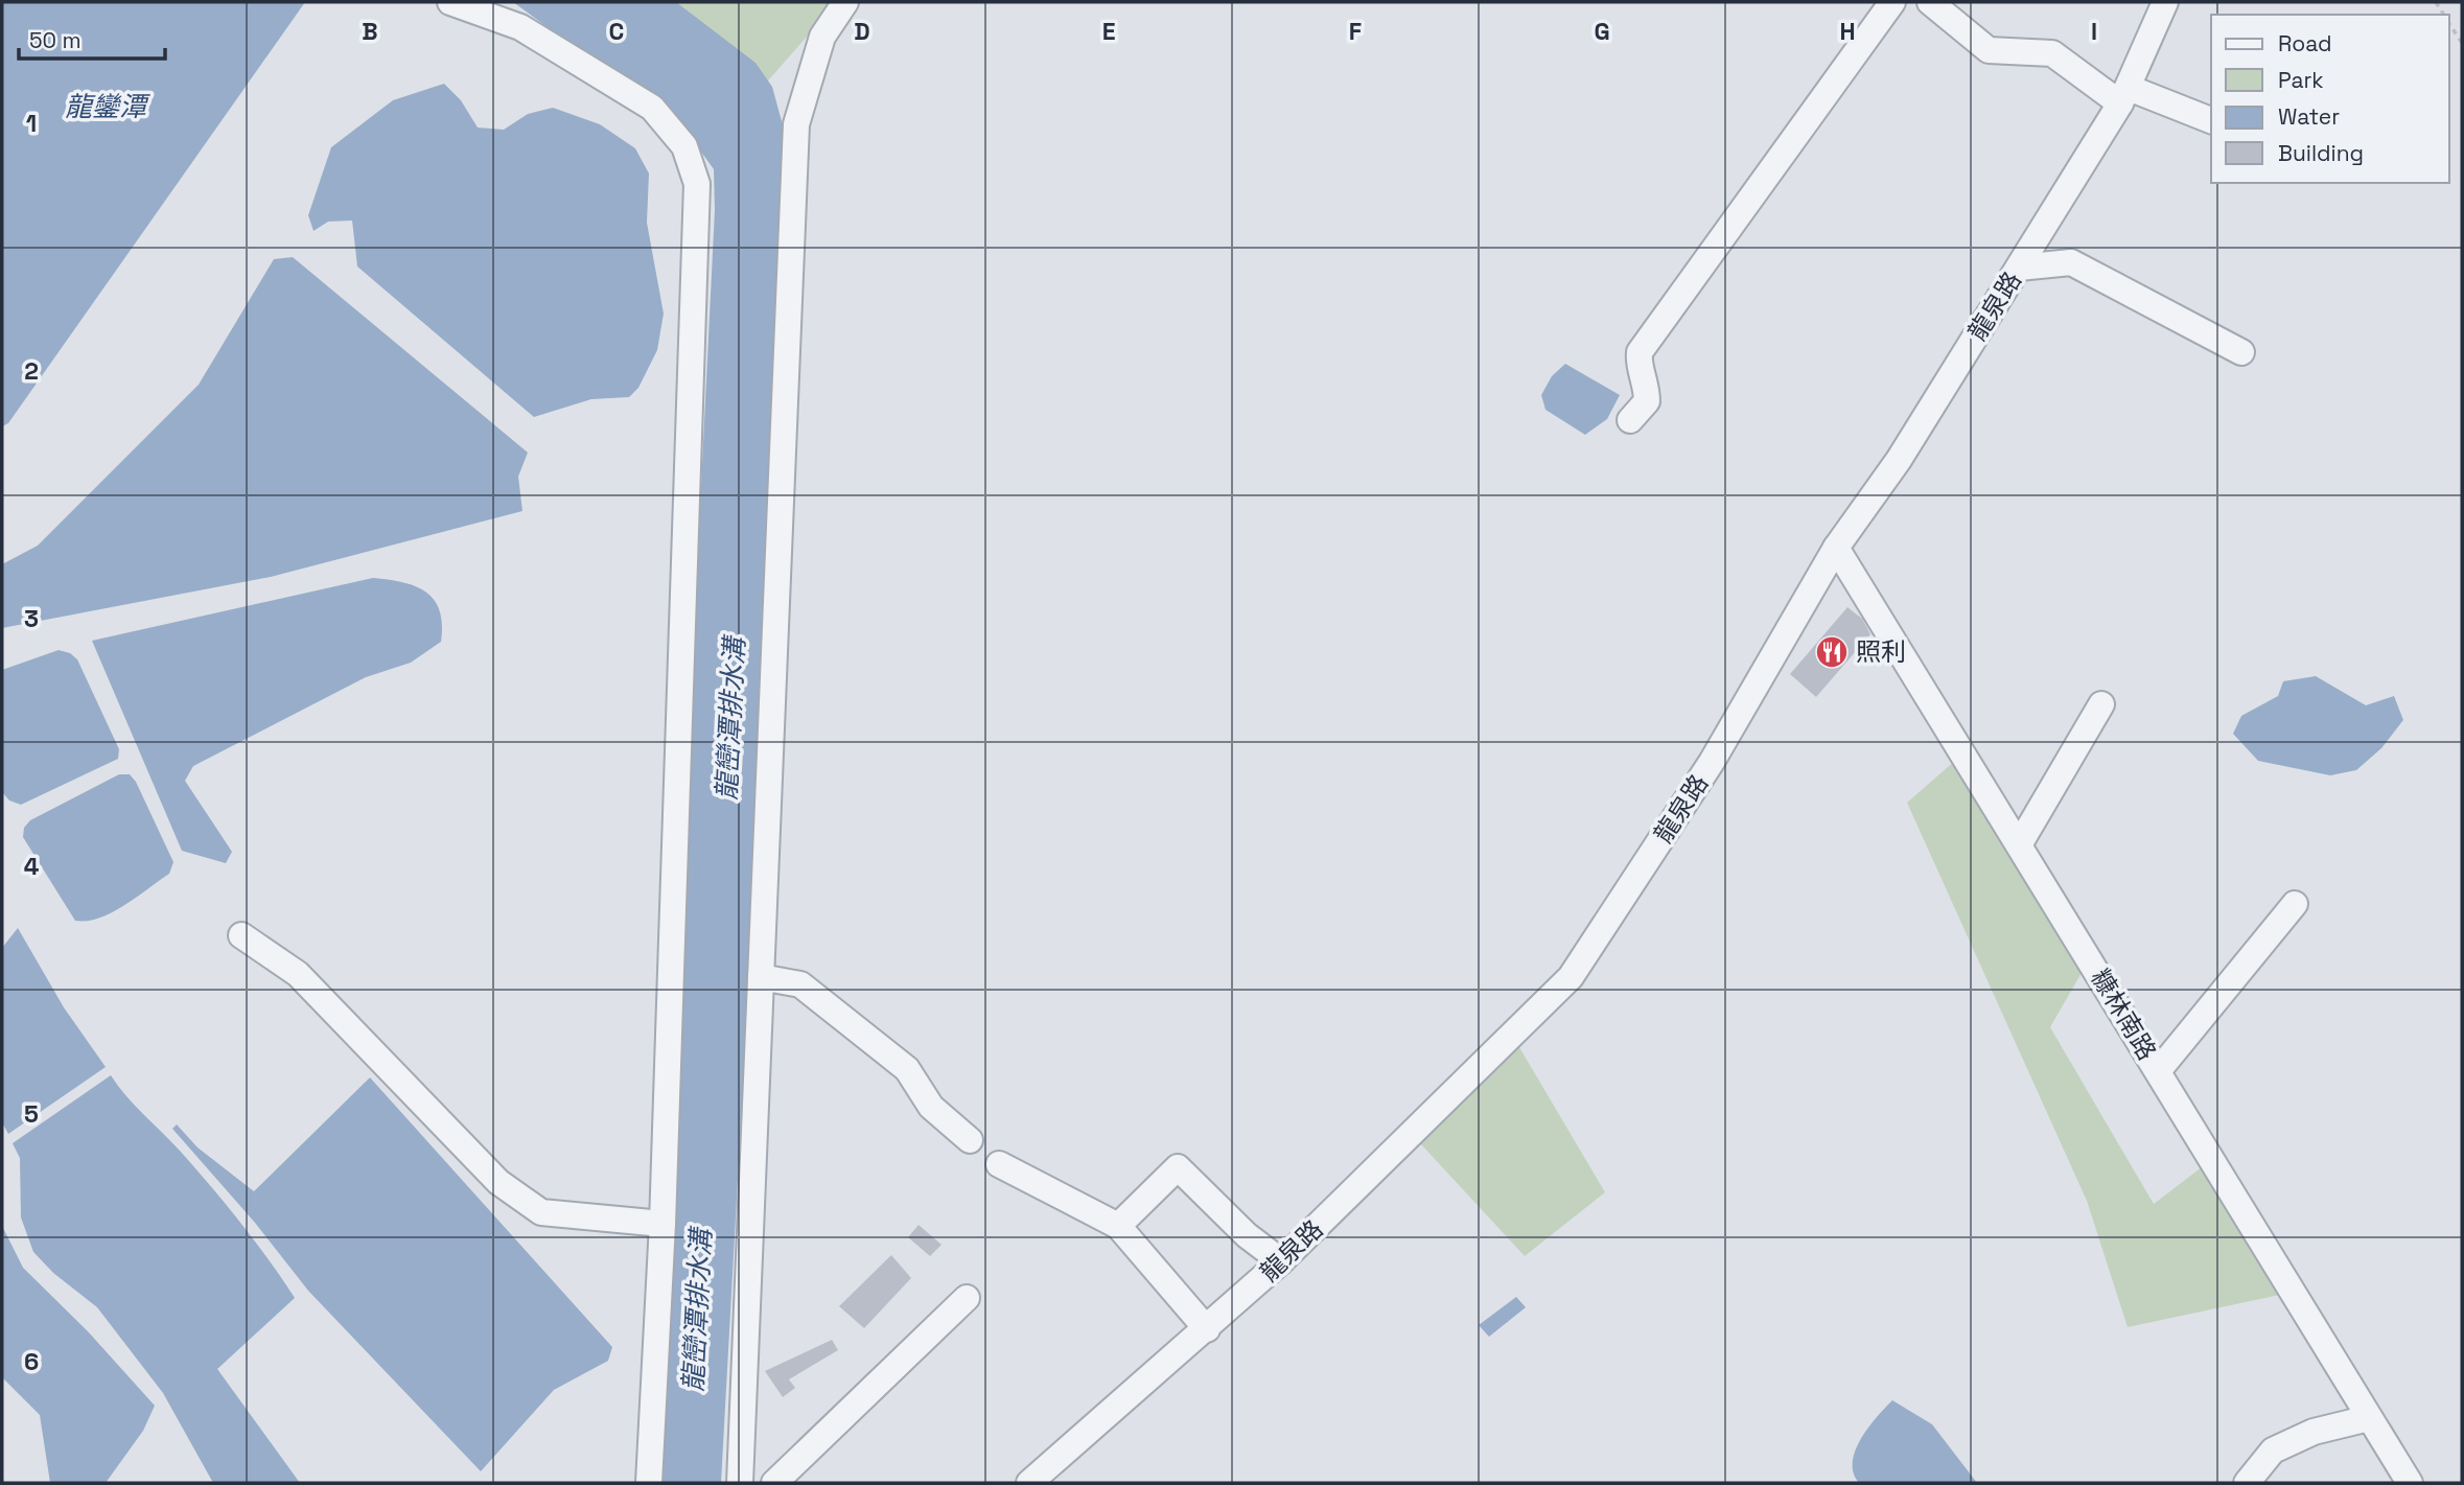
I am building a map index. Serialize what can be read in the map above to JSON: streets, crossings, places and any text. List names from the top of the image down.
{
  "streets": {
    "street": ["龍泉路", "糠林南路"]
  },
  "crossings": [
    ["龍泉路", "糠林南路"]
  ],
  "water": ["龍鑾潭", "龍巒潭排水溝"],
  "places": {
    "restaurant": ["照利"]
  },
  "legend": [
    "Road",
    "Park",
    "Water",
    "Building"
  ],
  "scale_bar": "50 m",
  "grid": {
    "columns": [
      "B",
      "C",
      "D",
      "E",
      "F",
      "G",
      "H",
      "I"
    ],
    "rows": [
      "1",
      "2",
      "3",
      "4",
      "5",
      "6"
    ]
  }
}
